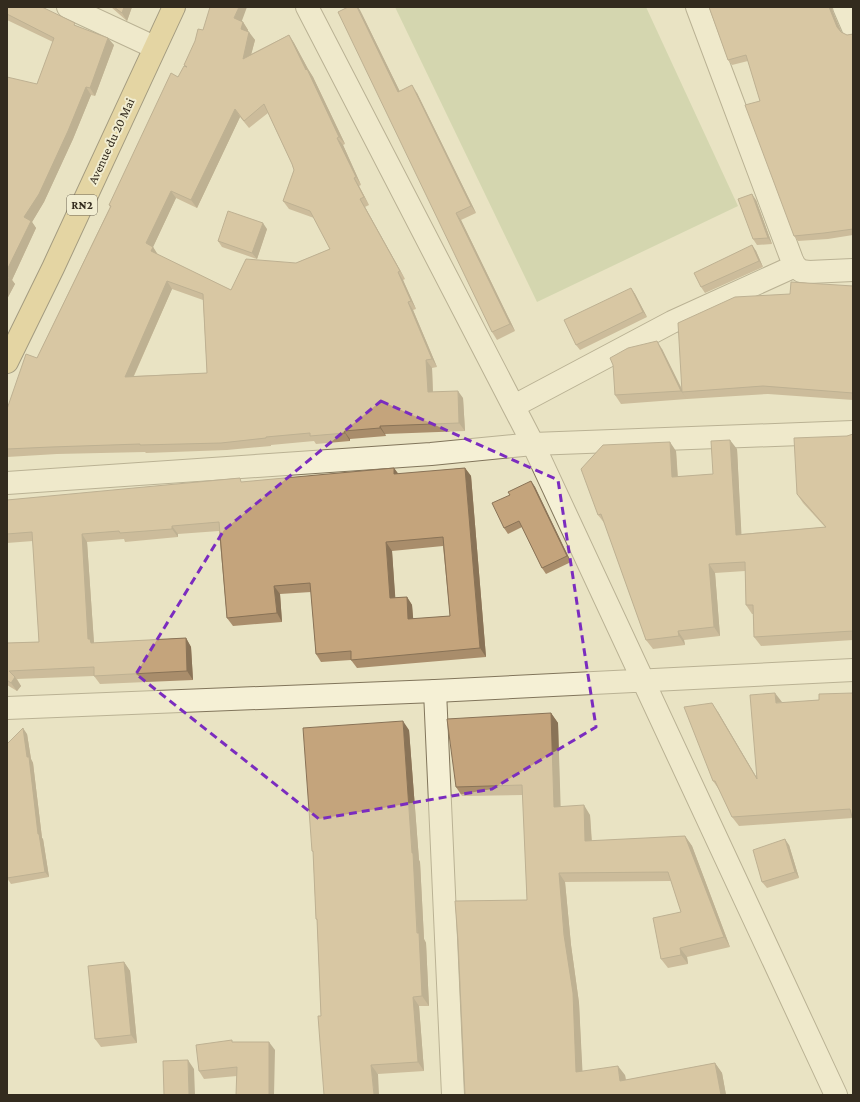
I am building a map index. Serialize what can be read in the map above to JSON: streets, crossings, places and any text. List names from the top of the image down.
{
  "streets": {
    "highway": ["Avenue du 20 Mai", "RN2"]
  }
}
